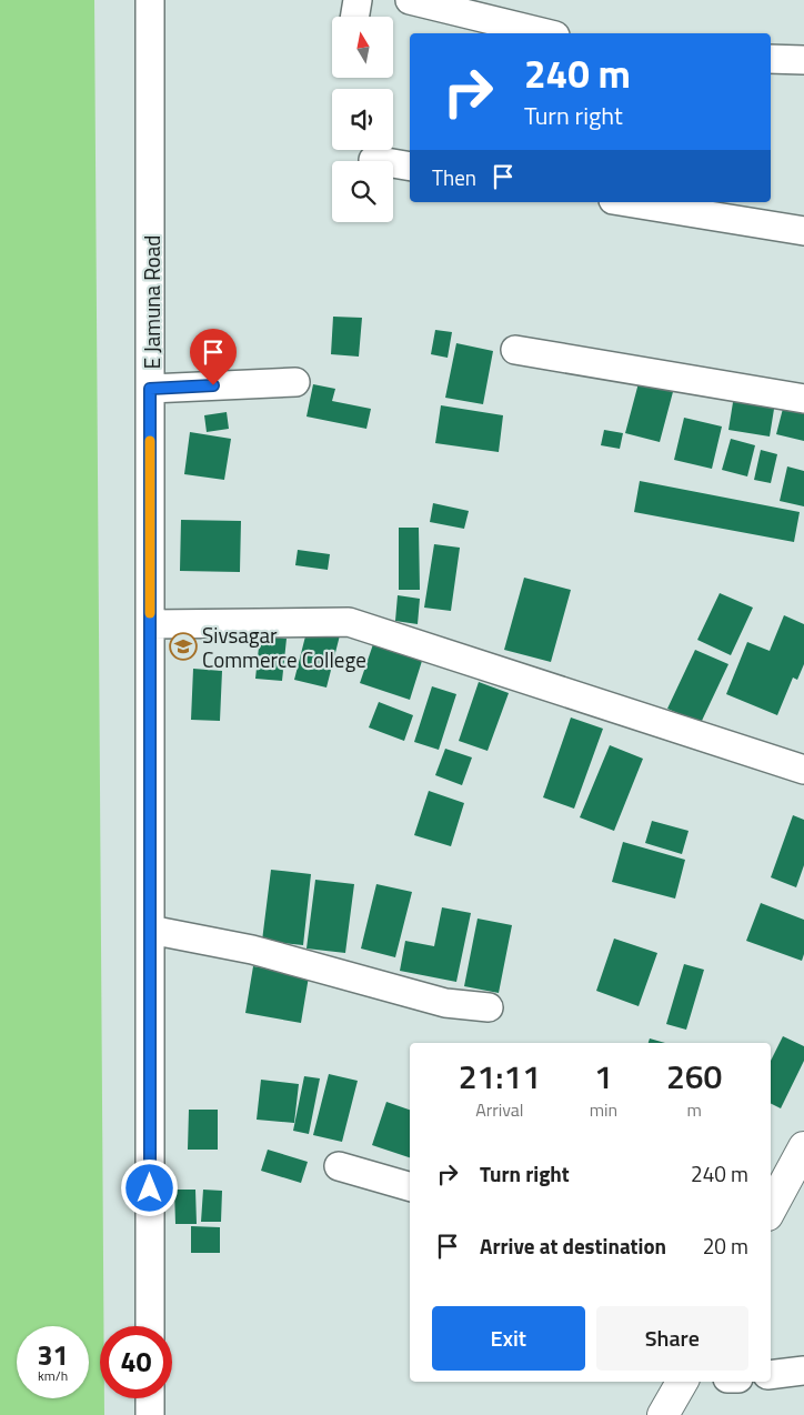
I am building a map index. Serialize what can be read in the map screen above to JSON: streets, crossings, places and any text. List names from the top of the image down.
{
  "streets": {
    "street": ["E Jamuna Road"]
  },
  "places": {
    "school or university": ["Sivsagar Commerce College"]
  },
  "north": "top",
  "page": {
    "turn": ["240 m", "Turn right"],
    "then": "Then",
    "eta": [
      "21:11",
      "Arrival",
      "1",
      "min",
      "260",
      "m"
    ],
    "list": [
      {
        "name": "Turn right",
        "value": "240 m"
      },
      {
        "name": "Arrive at destination",
        "value": "20 m"
      }
    ],
    "buttons": ["Exit", "Share"],
    "speed": "31 km/h",
    "limit": "40"
  }
}
